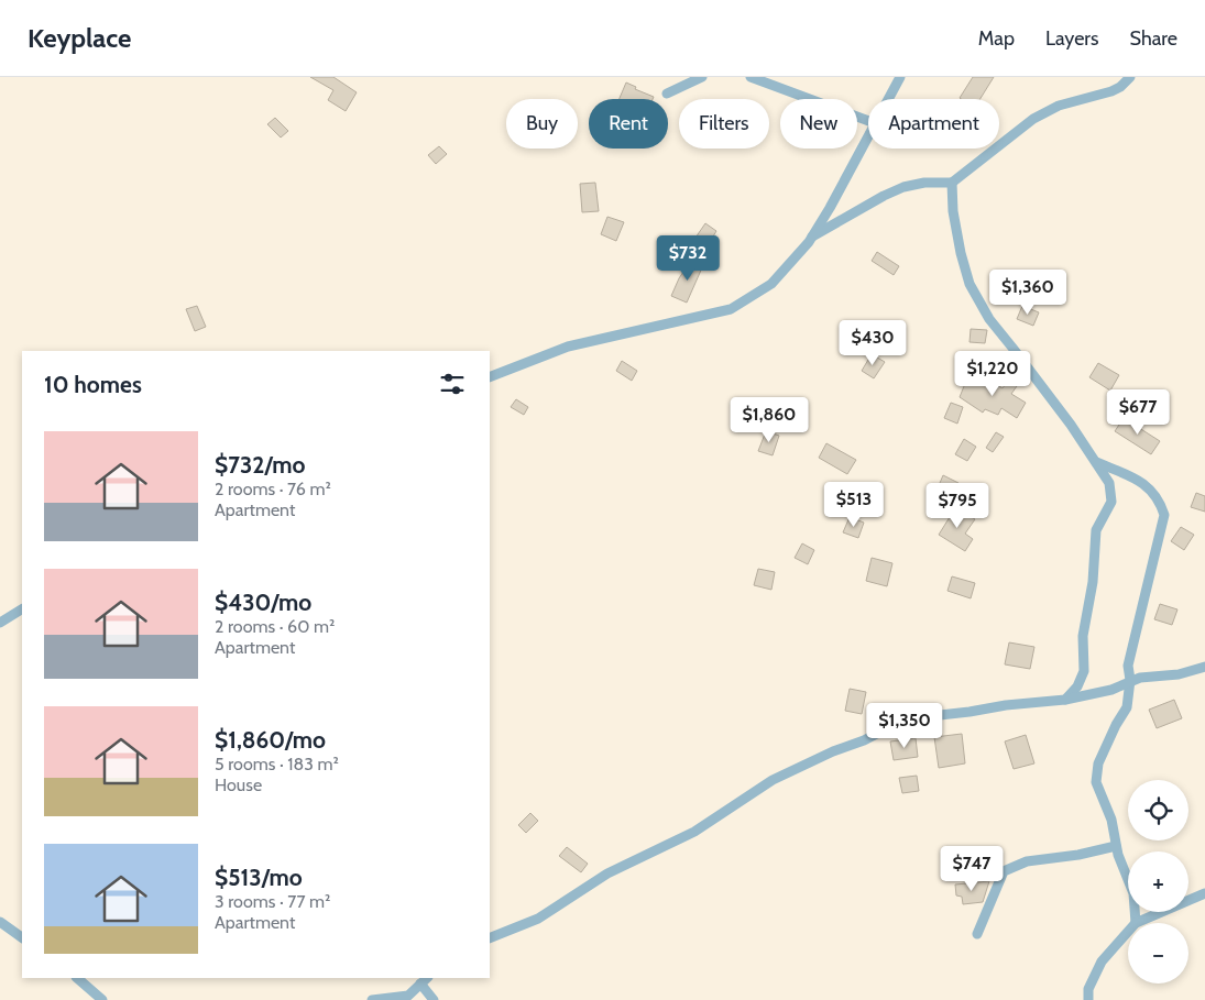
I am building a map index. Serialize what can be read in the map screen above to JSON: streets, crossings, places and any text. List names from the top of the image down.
{
  "page": {
    "header": "Keyplace",
    "nav": ["Map", "Layers", "Share"],
    "chip": [
      "Buy",
      "Rent",
      "Filters",
      "New",
      "Apartment"
    ],
    "price": [
      "$732",
      "$1,360",
      "$430",
      "$1,220",
      "$677",
      "$1,860",
      "$513",
      "$795",
      "$1,350",
      "$747"
    ],
    "heading": "10 homes",
    "list": [
      {
        "name": "$732/mo",
        "note": "2 rooms · 76 m² · Apartment"
      },
      {
        "name": "$430/mo",
        "note": "2 rooms · 60 m² · Apartment"
      },
      {
        "name": "$1,860/mo",
        "note": "5 rooms · 183 m² · House"
      },
      {
        "name": "$513/mo",
        "note": "3 rooms · 77 m² · Apartment"
      }
    ],
    "map_buttons": ["+", "−"]
  }
}
